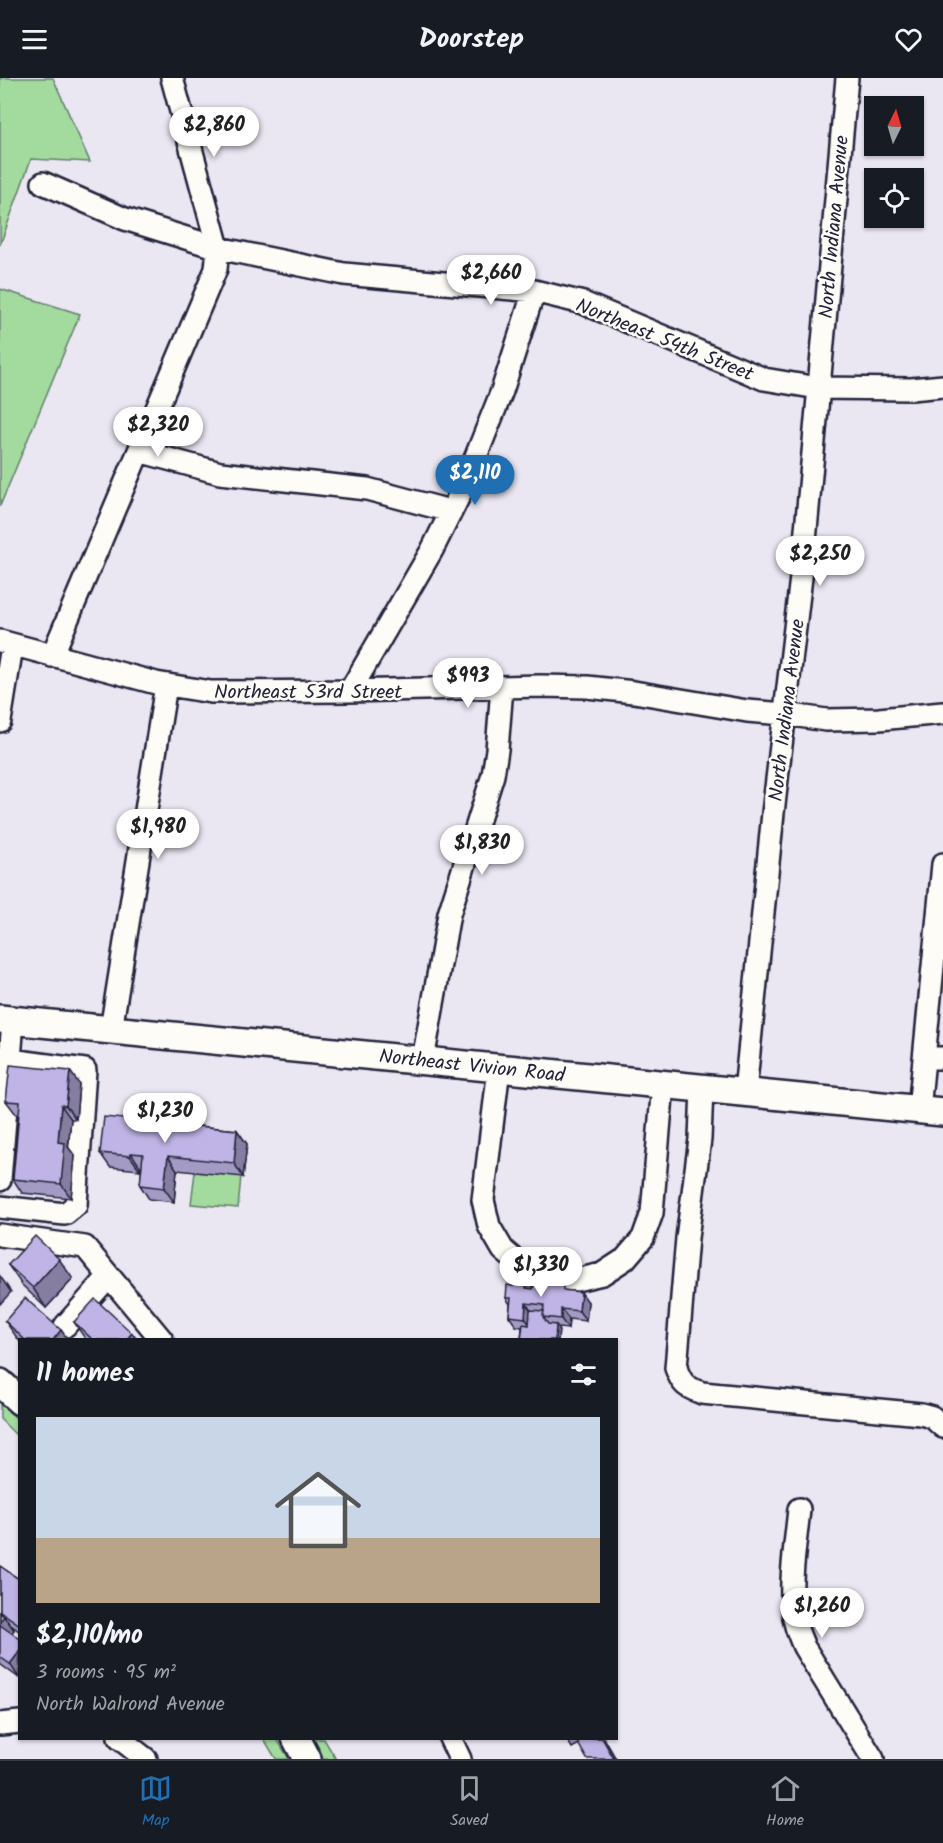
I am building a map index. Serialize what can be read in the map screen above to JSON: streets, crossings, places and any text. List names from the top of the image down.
{
  "streets": {
    "main road": ["Northeast Vivion Road"],
    "street": ["North Indiana Avenue", "Northeast 54th Street", "Northeast 53rd Street"]
  },
  "crossings": [
    ["North Indiana Avenue", "Northeast 54th Street"],
    ["North Indiana Avenue", "Northeast 53rd Street"],
    ["North Indiana Avenue", "Northeast Vivion Road"]
  ],
  "north": "top",
  "page": {
    "header": "Doorstep",
    "price": [
      "$2,860",
      "$2,660",
      "$2,320",
      "$2,110",
      "$2,250",
      "$993",
      "$1,980",
      "$1,830",
      "$1,230",
      "$1,330",
      "$1,260"
    ],
    "heading": "11 homes",
    "list": [
      {
        "name": "$2,110/mo",
        "note": "3 rooms · 95 m² · North Walrond Avenue"
      }
    ],
    "tabs": ["Map", "Saved", "Home"]
  }
}
